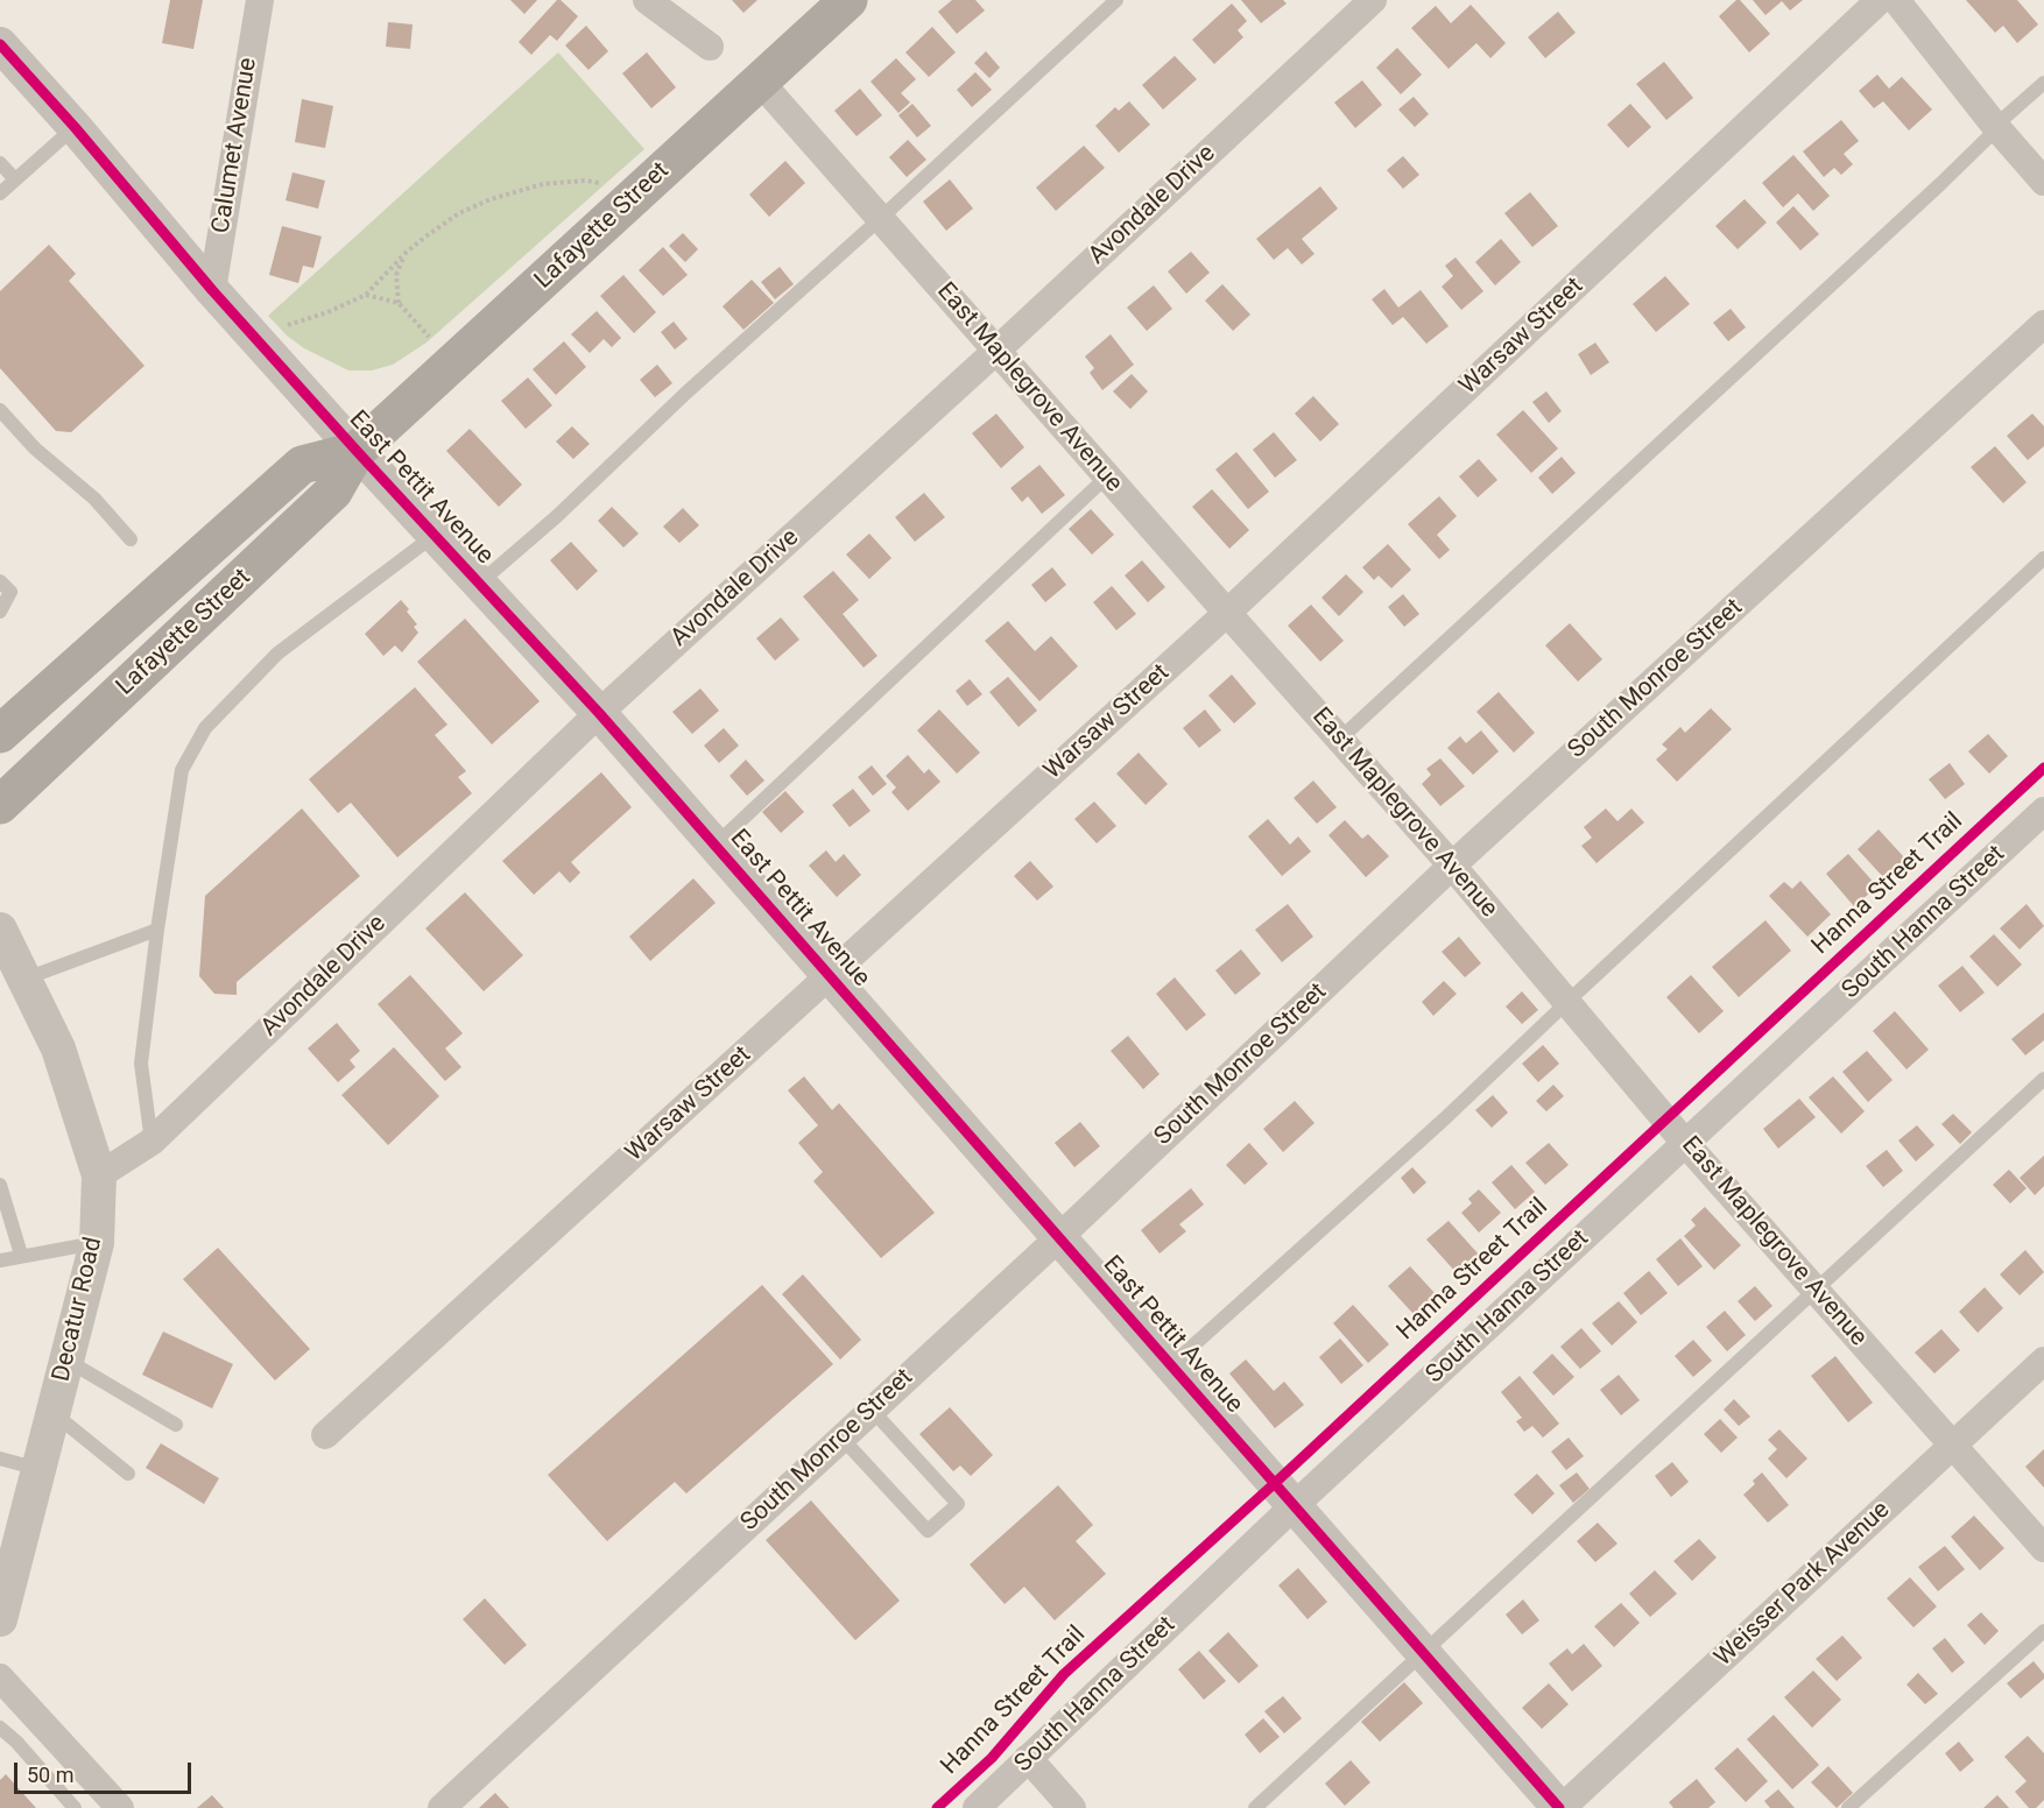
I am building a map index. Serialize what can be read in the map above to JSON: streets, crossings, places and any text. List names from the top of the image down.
{
  "streets": {
    "highway": ["Lafayette Street"],
    "street": [
      "Calumet Avenue",
      "Avondale Drive",
      "Warsaw Street",
      "East Maplegrove Avenue",
      "East Pettit Avenue",
      "South Monroe Street",
      "South Hanna Street",
      "Decatur Road",
      "Weisser Park Avenue"
    ],
    "cycle path": ["Hanna Street Trail"]
  },
  "crossings": [
    ["Calumet Avenue", "East Pettit Avenue"],
    ["Avondale Drive", "East Maplegrove Avenue"],
    ["Avondale Drive", "East Pettit Avenue"],
    ["Avondale Drive", "Decatur Road"],
    ["Lafayette Street", "East Maplegrove Avenue"],
    ["Lafayette Street", "East Pettit Avenue"],
    ["Warsaw Street", "East Maplegrove Avenue"],
    ["Warsaw Street", "East Pettit Avenue"],
    ["East Maplegrove Avenue", "South Monroe Street"],
    ["East Maplegrove Avenue", "South Hanna Street"],
    ["East Maplegrove Avenue", "Weisser Park Avenue"],
    ["East Pettit Avenue", "South Monroe Street"],
    ["East Pettit Avenue", "South Hanna Street"],
    ["East Pettit Avenue", "Weisser Park Avenue"]
  ],
  "scale_bar": "50 m"
}
